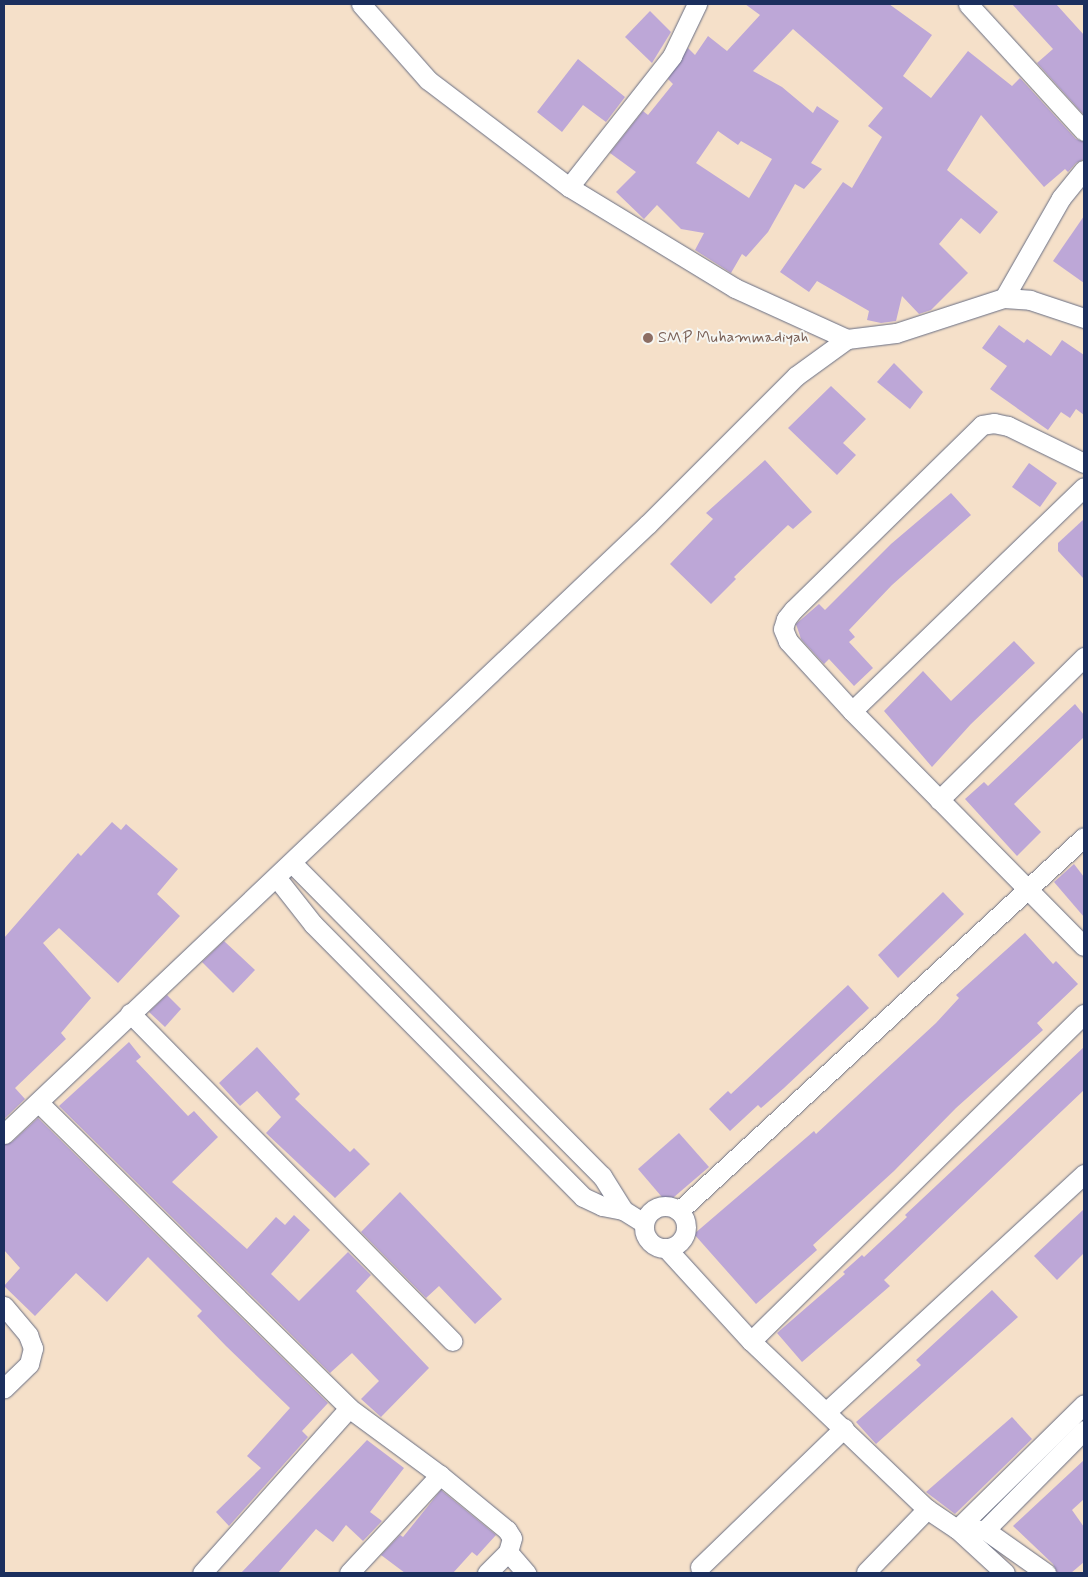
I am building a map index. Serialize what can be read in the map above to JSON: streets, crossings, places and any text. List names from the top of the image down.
{
  "places": ["SMP Muhammadiyah"]
}
